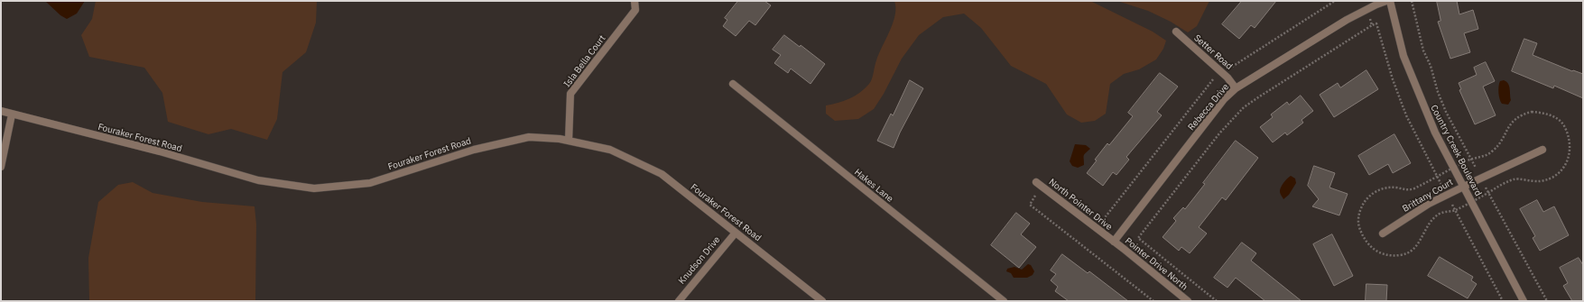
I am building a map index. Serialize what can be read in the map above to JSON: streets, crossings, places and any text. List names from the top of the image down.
{
  "streets": {
    "street": [
      "Setter Road",
      "Isla Bella Court",
      "Rebecca Drive",
      "Fouraker Forest Road",
      "Country Creek Boulevard",
      "Hakes Lane",
      "Brittany Court",
      "North Pointer Drive",
      "Knudson Drive",
      "Pointer Drive North"
    ]
  },
  "crossings": [
    ["Setter Road", "Rebecca Drive"],
    ["Isla Bella Court", "Fouraker Forest Road"],
    ["Rebecca Drive", "North Pointer Drive"],
    ["Rebecca Drive", "Pointer Drive North"],
    ["Fouraker Forest Road", "Knudson Drive"],
    ["Country Creek Boulevard", "Brittany Court"],
    ["North Pointer Drive", "Pointer Drive North"]
  ]
}
